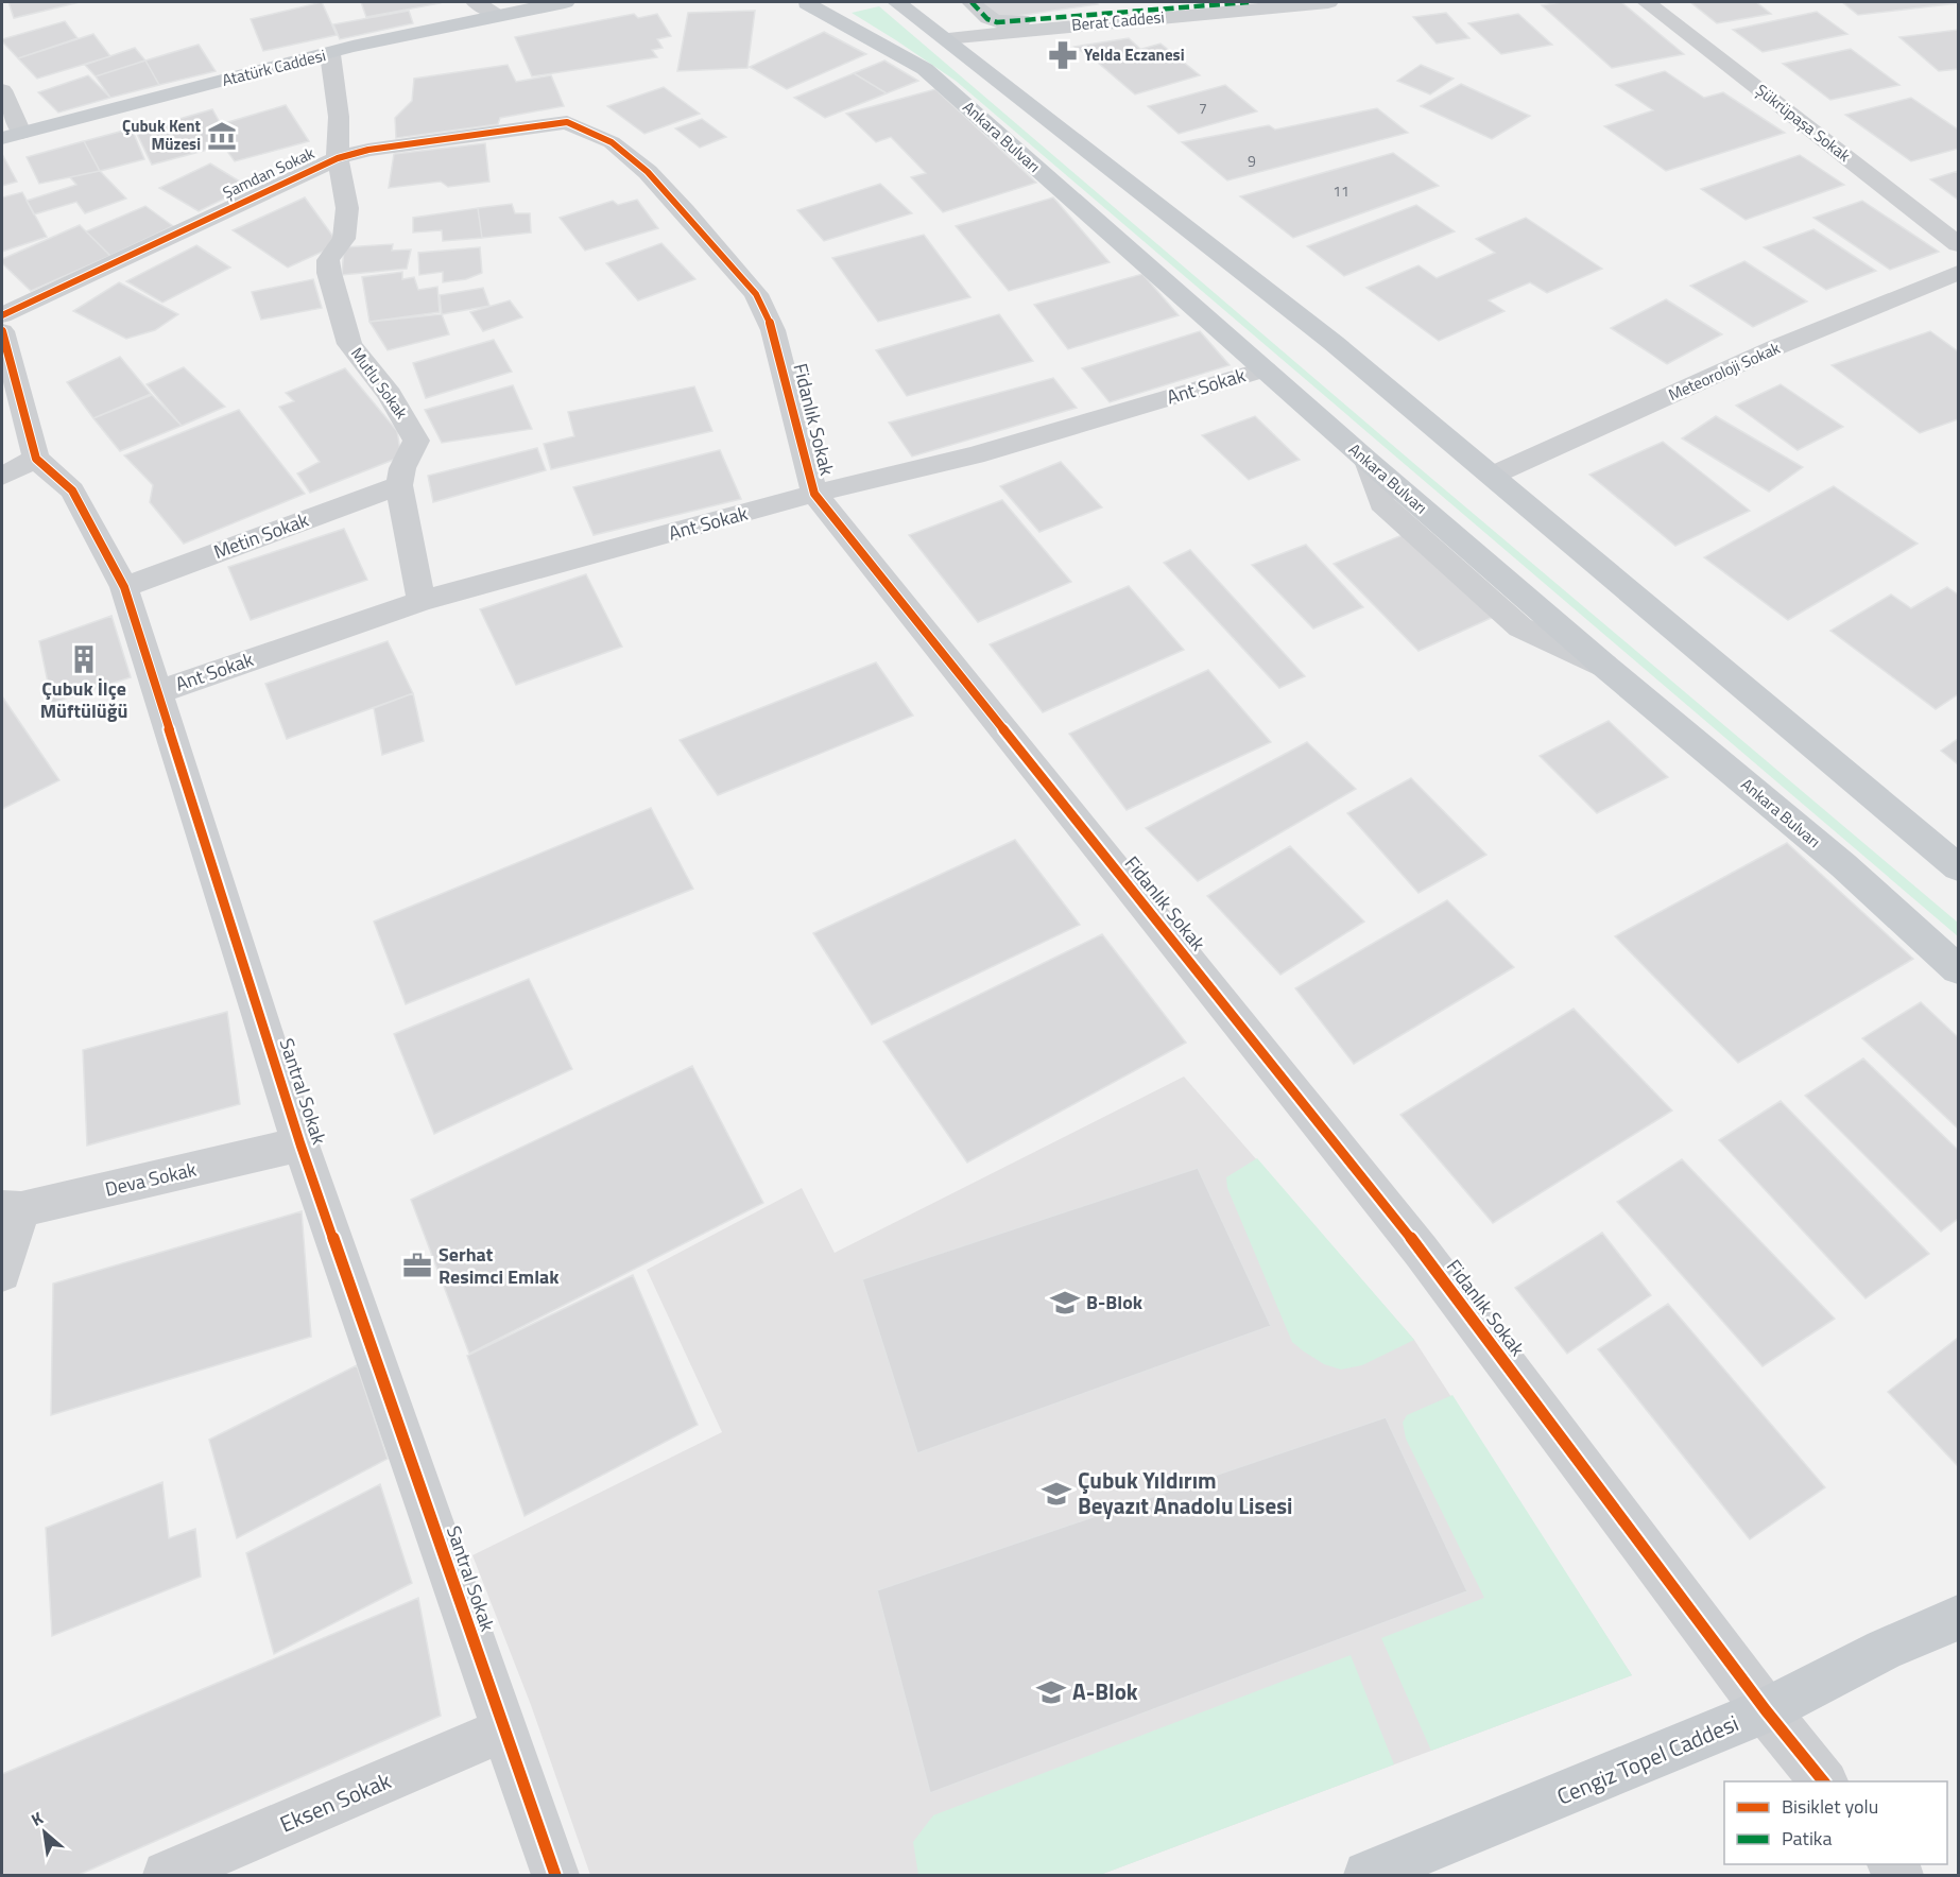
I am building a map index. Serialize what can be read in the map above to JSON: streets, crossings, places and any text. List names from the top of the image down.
{
  "streets": {
    "main road": ["Atatürk Caddesi", "Ankara Bulvarı", "Cengiz Topel Caddesi"],
    "street": [
      "Berat Caddesi",
      "Şükrüpaşa Sokak",
      "Şamdan Sokak",
      "Meteoroloji Sokak",
      "Mutlu Sokak",
      "Ant Sokak",
      "Fidanlık Sokak",
      "Metin Sokak",
      "Santral Sokak",
      "Deva Sokak",
      "Eksen Sokak"
    ]
  },
  "crossings": [
    ["Atatürk Caddesi", "Mutlu Sokak"],
    ["Ankara Bulvarı", "Ant Sokak"],
    ["Şamdan Sokak", "Mutlu Sokak"],
    ["Şamdan Sokak", "Fidanlık Sokak"],
    ["Mutlu Sokak", "Ant Sokak"],
    ["Mutlu Sokak", "Metin Sokak"],
    ["Ant Sokak", "Fidanlık Sokak"],
    ["Ant Sokak", "Santral Sokak"],
    ["Fidanlık Sokak", "Cengiz Topel Caddesi"],
    ["Metin Sokak", "Santral Sokak"],
    ["Santral Sokak", "Deva Sokak"],
    ["Santral Sokak", "Eksen Sokak"]
  ],
  "places": {
    "pharmacy": ["Yelda Eczanesi"],
    "museum": ["Çubuk Kent Müzesi"],
    "building": ["Çubuk İlçe Müftülüğü"],
    "office": ["Serhat Resimci Emlak"],
    "school or university": ["B-Blok", "Çubuk Yıldırım Beyazıt Anadolu Lisesi", "A-Blok"]
  },
  "house_numbers": ["7", "9", "11"],
  "legend": ["Bisiklet yolu", "Patika"],
  "north": "top left"
}
